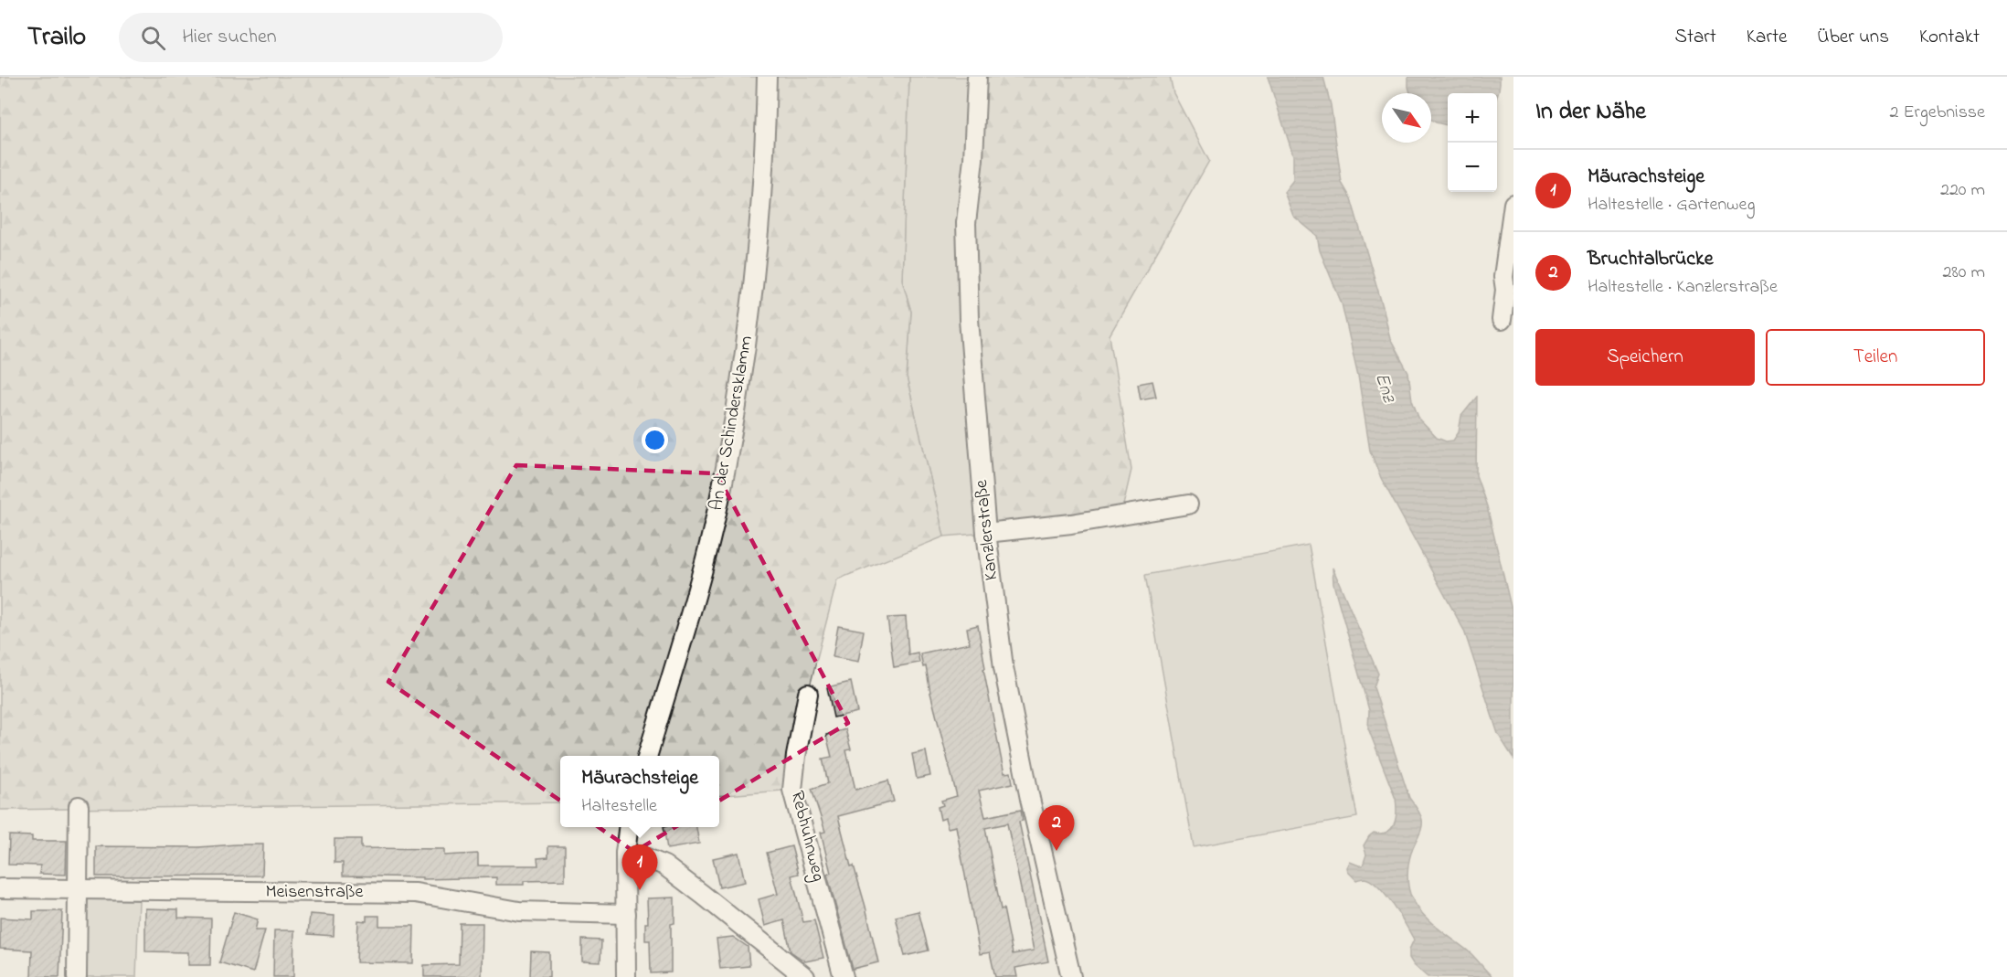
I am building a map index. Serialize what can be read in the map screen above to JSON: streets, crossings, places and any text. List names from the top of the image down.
{
  "streets": {
    "street": [
      "An der Schindersklamm",
      "Kanzlerstraße",
      "Rebhuhnweg",
      "Meisenstraße"
    ]
  },
  "water": ["Enz"],
  "north": "bottom right",
  "page": {
    "header": "Trailo",
    "search": "Hier suchen",
    "nav": [
      "Start",
      "Karte",
      "Über uns",
      "Kontakt"
    ],
    "heading": ["In der Nähe", "2 Ergebnisse"],
    "map_buttons": ["+", "−"],
    "list": [
      {
        "mark": "1",
        "name": "Mäurachsteige",
        "note": "Haltestelle · Gartenweg",
        "value": "220 m"
      },
      {
        "mark": "2",
        "name": "Bruchtalbrücke",
        "note": "Haltestelle · Kanzlerstraße",
        "value": "280 m"
      }
    ],
    "buttons": ["Speichern", "Teilen"],
    "popup": ["Mäurachsteige", "Haltestelle"],
    "pins": ["2", "1"]
  }
}
